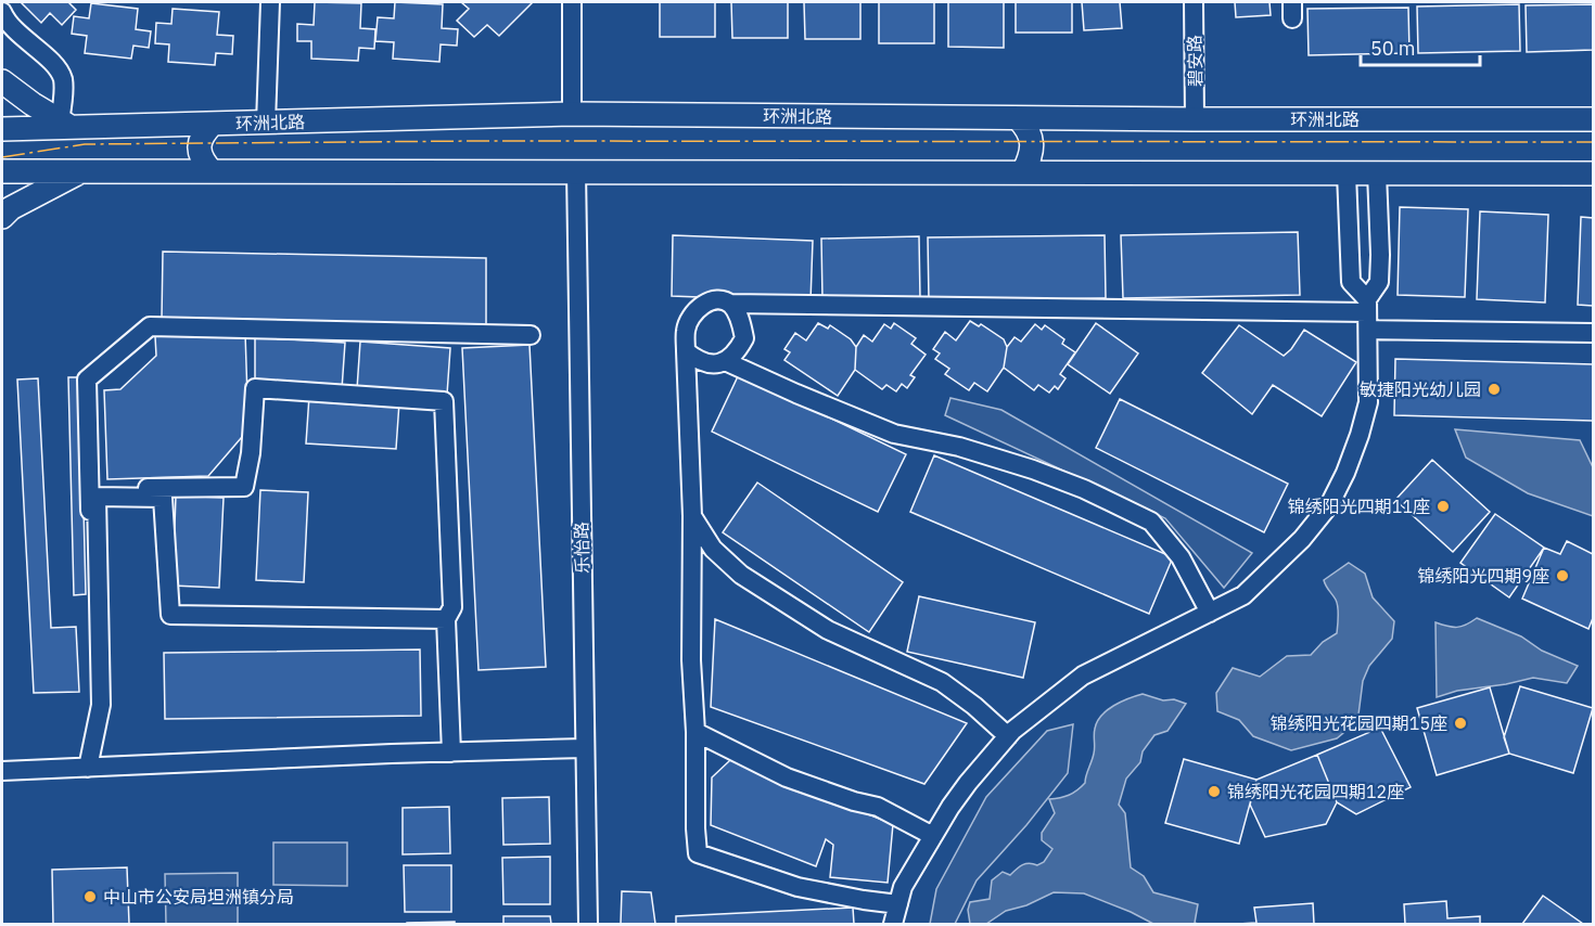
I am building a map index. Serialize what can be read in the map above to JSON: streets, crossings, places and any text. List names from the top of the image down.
{
  "streets": {
    "main road": ["环洲北路"],
    "street": ["碧安路", "乐怡路"]
  },
  "crossings": [
    ["碧安路", "环洲北路"]
  ],
  "places": [
    "敏捷阳光幼儿园",
    "锦绣阳光四期11座",
    "锦绣阳光四期9座",
    "锦绣阳光花园四期15座",
    "锦绣阳光花园四期12座",
    "中山市公安局坦洲镇分局"
  ],
  "scale_bar": "50 m"
}
